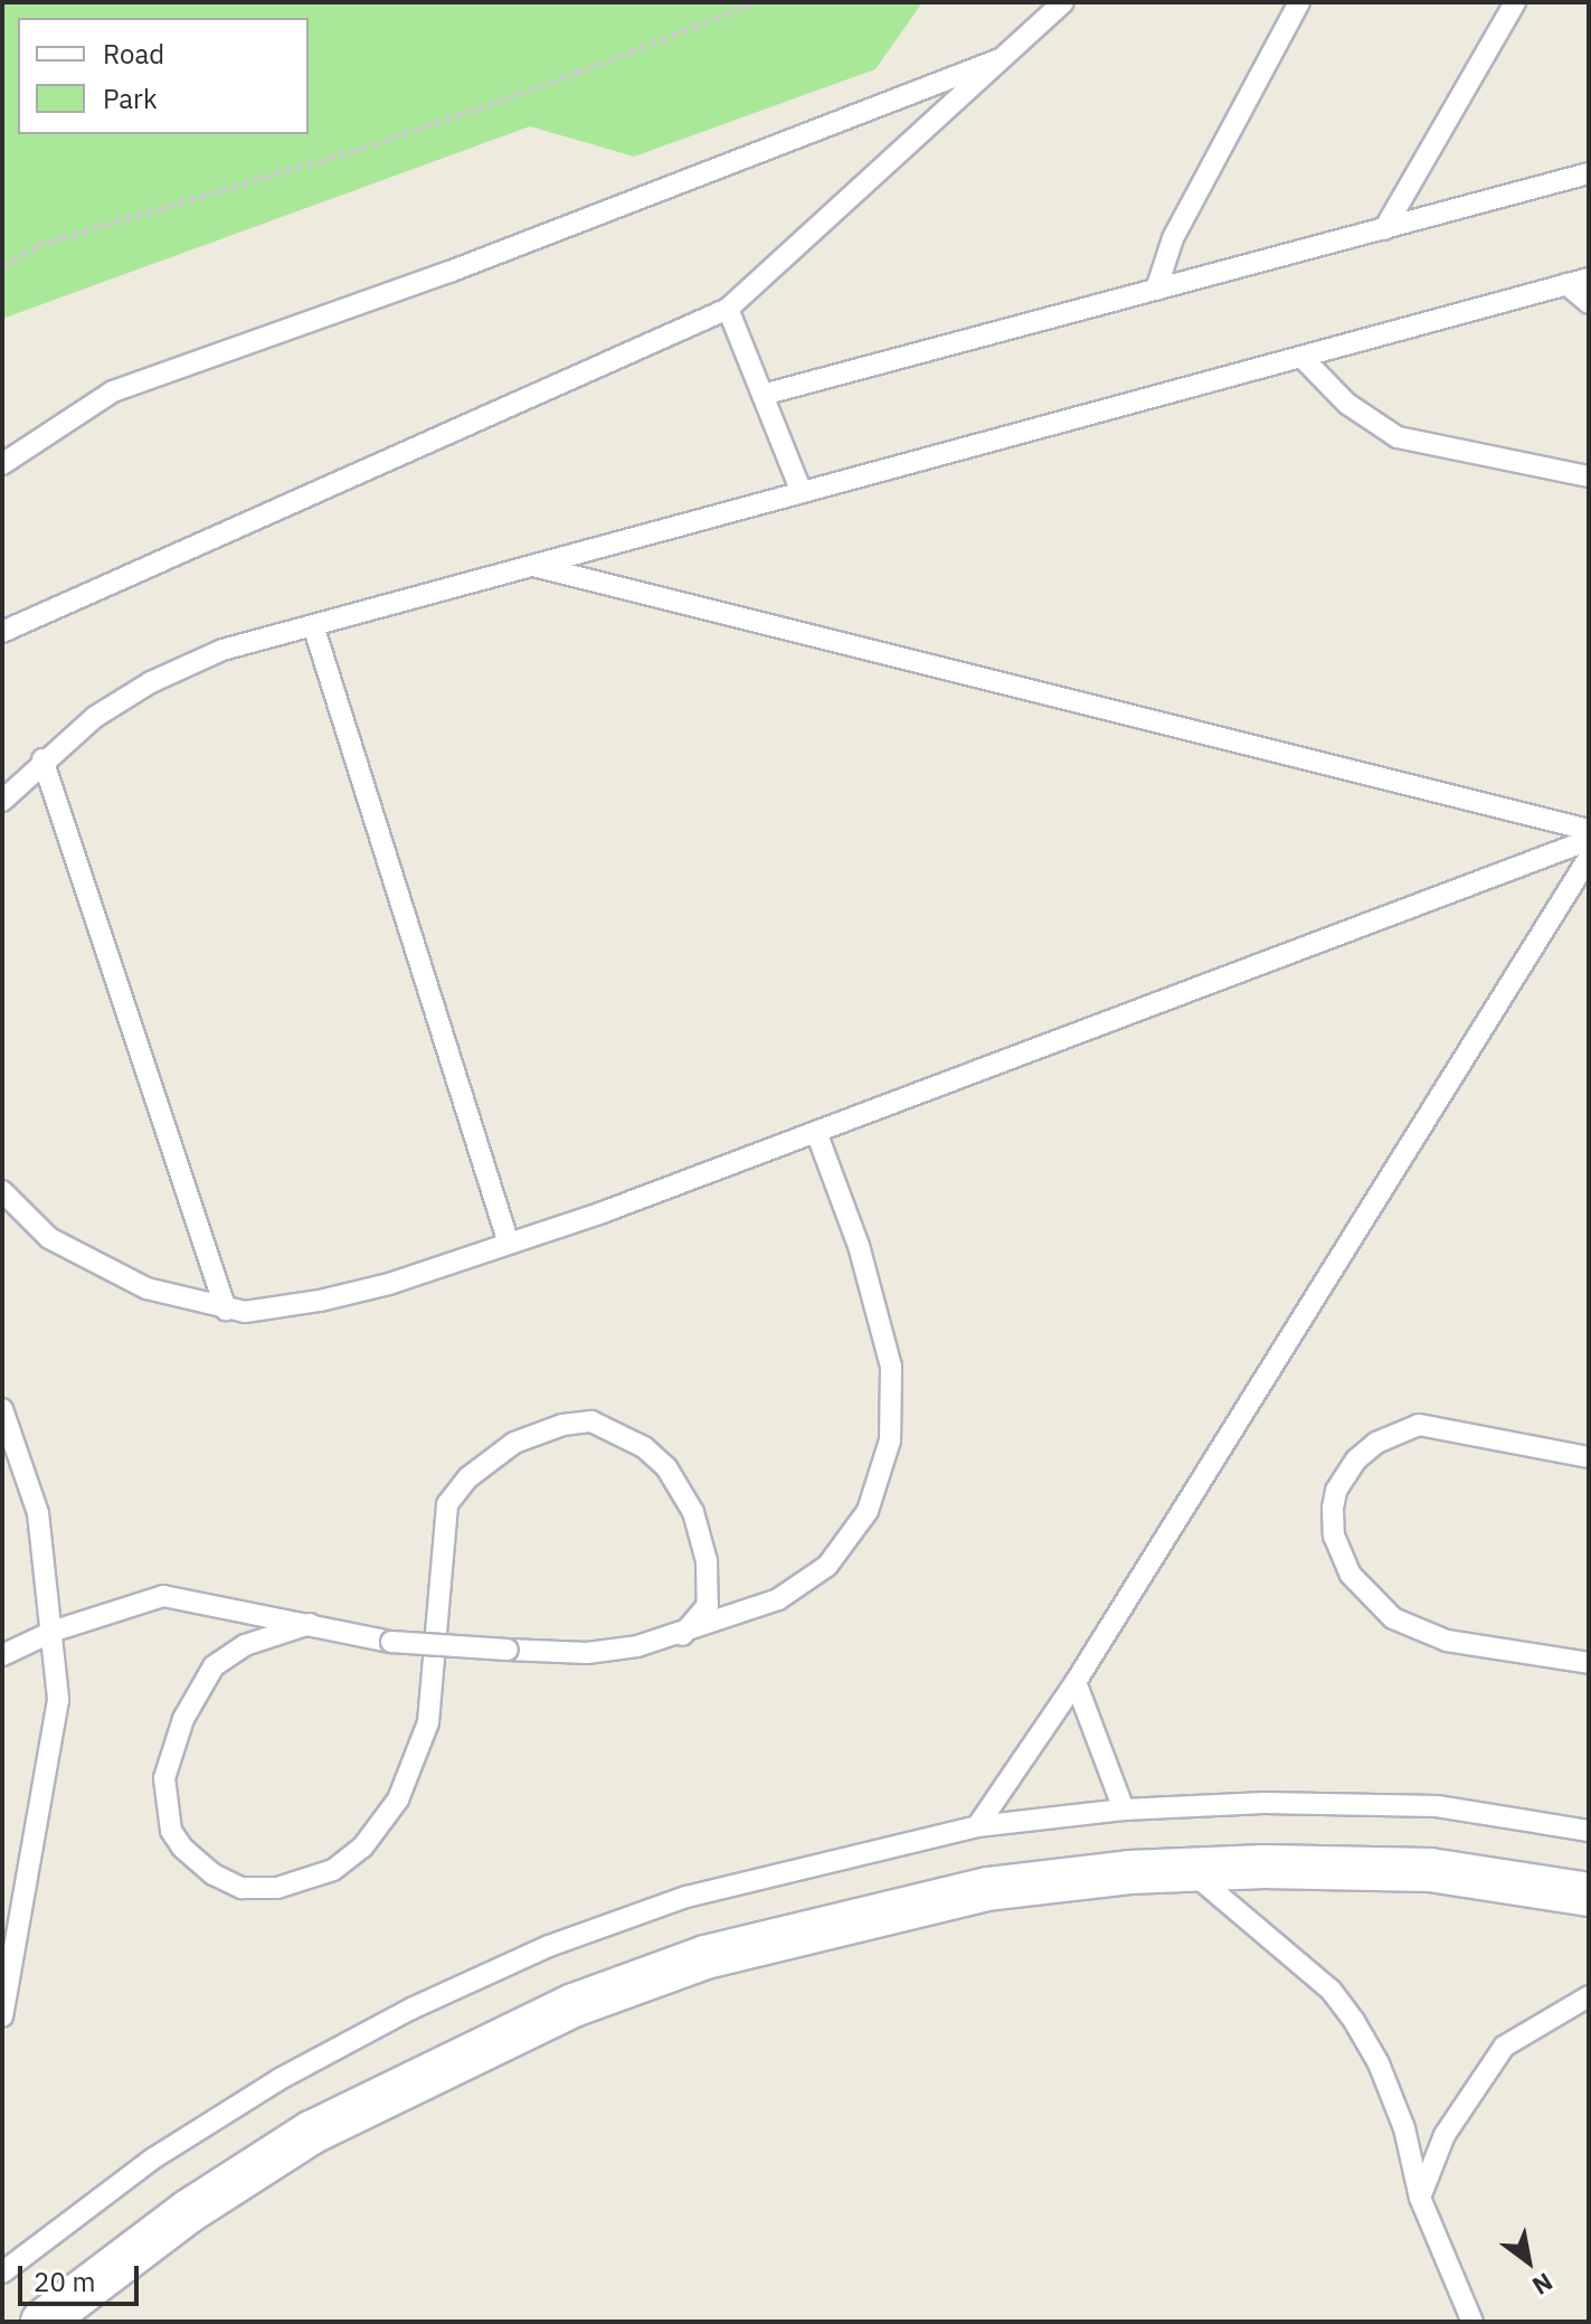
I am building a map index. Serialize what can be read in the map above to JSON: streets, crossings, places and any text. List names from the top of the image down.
{
  "legend": ["Road", "Park"],
  "scale_bar": "20 m",
  "north": "bottom right"
}
